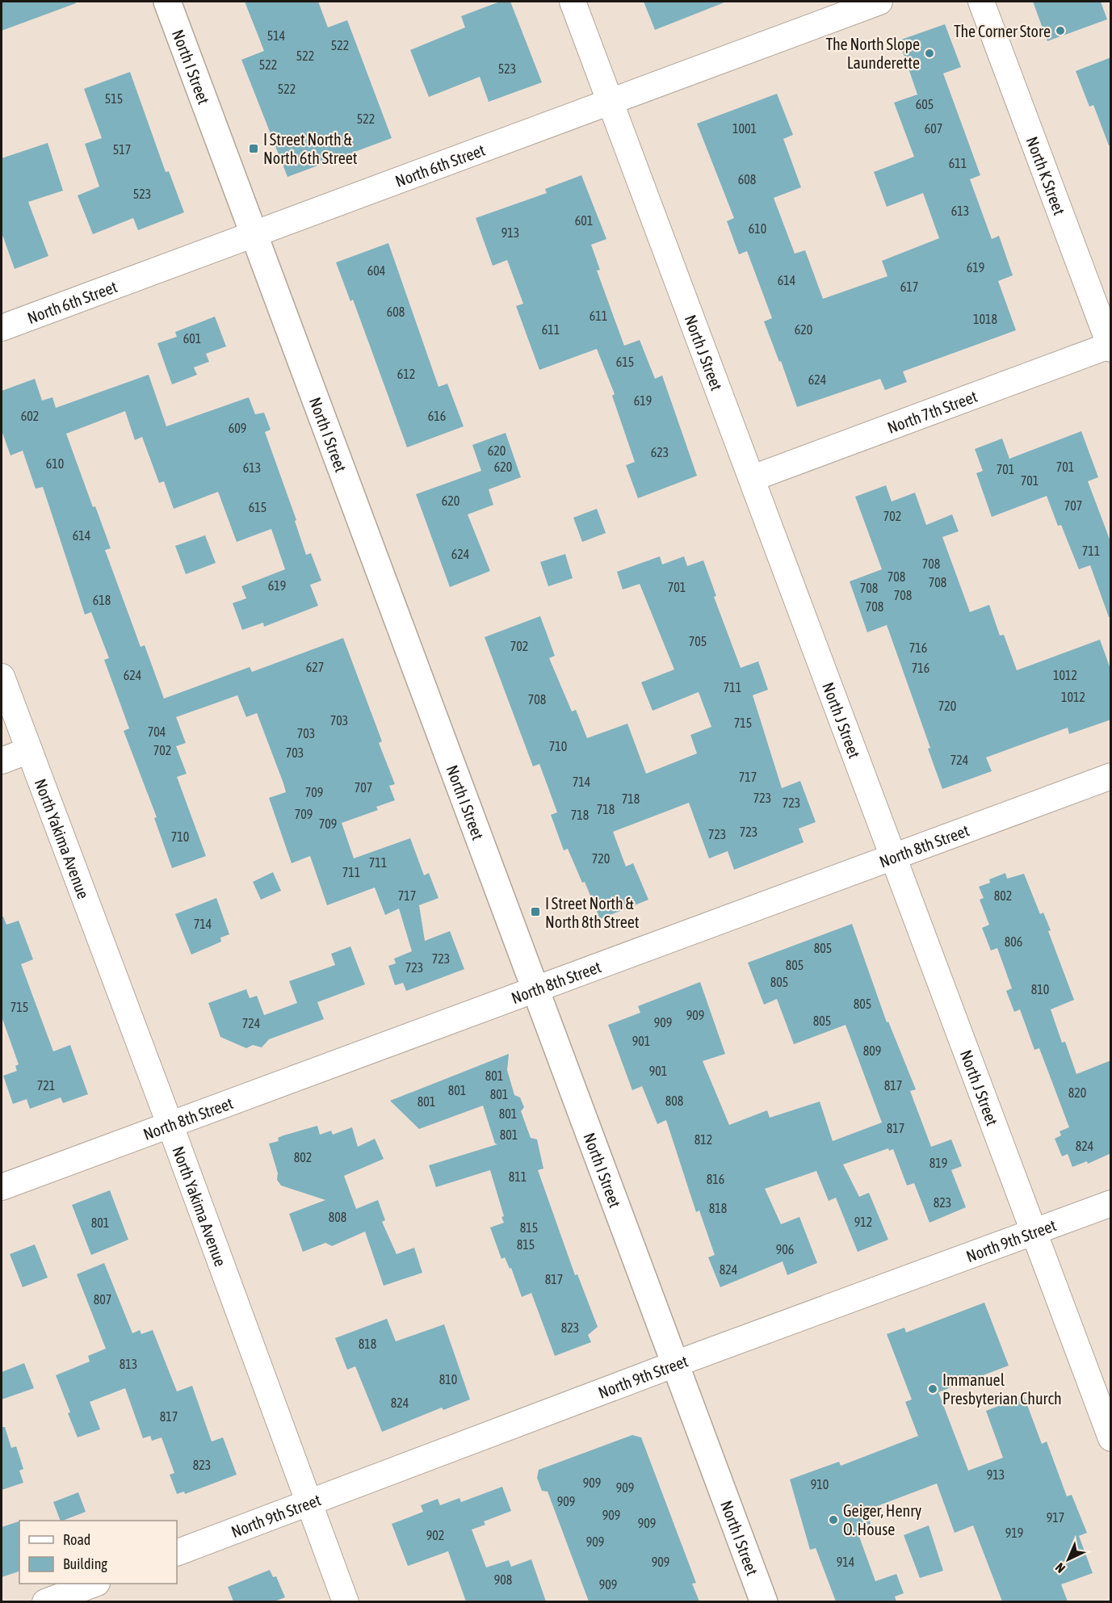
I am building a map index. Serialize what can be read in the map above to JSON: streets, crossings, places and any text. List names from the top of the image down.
{
  "streets": {
    "main road": ["North I Street"],
    "street": [
      "North 6th Street",
      "North K Street",
      "North J Street",
      "North 7th Street",
      "North Yakima Avenue",
      "North 8th Street",
      "North 9th Street"
    ]
  },
  "crossings": [
    ["North I Street", "North 6th Street"],
    ["North I Street", "North 8th Street"],
    ["North I Street", "North 9th Street"],
    ["North 6th Street", "North J Street"],
    ["North K Street", "North 7th Street"],
    ["North J Street", "North 7th Street"],
    ["North J Street", "North 8th Street"],
    ["North J Street", "North 9th Street"],
    ["North Yakima Avenue", "North 8th Street"],
    ["North Yakima Avenue", "North 9th Street"]
  ],
  "places": {
    "other": [
      "The Corner Store",
      "The North Slope Launderette",
      "Immanuel Presbyterian Church",
      "Geiger, Henry O. House"
    ],
    "transit": ["I Street North & North 6th Street", "I Street North & North 8th Street"]
  },
  "house_numbers": [
    "514",
    "522",
    "522",
    "522",
    "523",
    "522",
    "515",
    "605",
    "522",
    "1001",
    "607",
    "517",
    "611",
    "608",
    "523",
    "613",
    "601",
    "610",
    "913",
    "619",
    "604",
    "614",
    "617",
    "608",
    "611",
    "1018",
    "611",
    "620",
    "601",
    "615",
    "612",
    "624",
    "619",
    "602",
    "616",
    "609",
    "620",
    "623",
    "610",
    "620",
    "701",
    "613",
    "701",
    "701",
    "620",
    "707",
    "615",
    "702",
    "614",
    "711",
    "624",
    "708",
    "708",
    "708",
    "619",
    "701",
    "708",
    "708",
    "618",
    "708",
    "705",
    "702",
    "716",
    "627",
    "716",
    "624",
    "1012",
    "711",
    "1012",
    "708",
    "720",
    "703",
    "715",
    "704",
    "703",
    "710",
    "702",
    "703",
    "724",
    "717",
    "714",
    "707",
    "709",
    "723",
    "718",
    "723",
    "718",
    "709",
    "718",
    "709",
    "723",
    "723",
    "710",
    "720",
    "711",
    "711",
    "717",
    "802",
    "714",
    "806",
    "805",
    "723",
    "805",
    "723",
    "805",
    "810",
    "805",
    "715",
    "909",
    "805",
    "909",
    "724",
    "901",
    "809",
    "901",
    "801",
    "721",
    "817",
    "801",
    "820",
    "801",
    "808",
    "801",
    "801",
    "817",
    "801",
    "812",
    "824",
    "802",
    "819",
    "811",
    "816",
    "823",
    "818",
    "808",
    "912",
    "801",
    "815",
    "815",
    "906",
    "824",
    "817",
    "807",
    "823",
    "818",
    "813",
    "810",
    "824",
    "817",
    "823",
    "913",
    "909",
    "910",
    "909",
    "909",
    "909",
    "917",
    "909",
    "919",
    "902",
    "909",
    "909",
    "914",
    "908",
    "909"
  ],
  "legend": ["Road", "Building"],
  "north": "bottom left"
}
